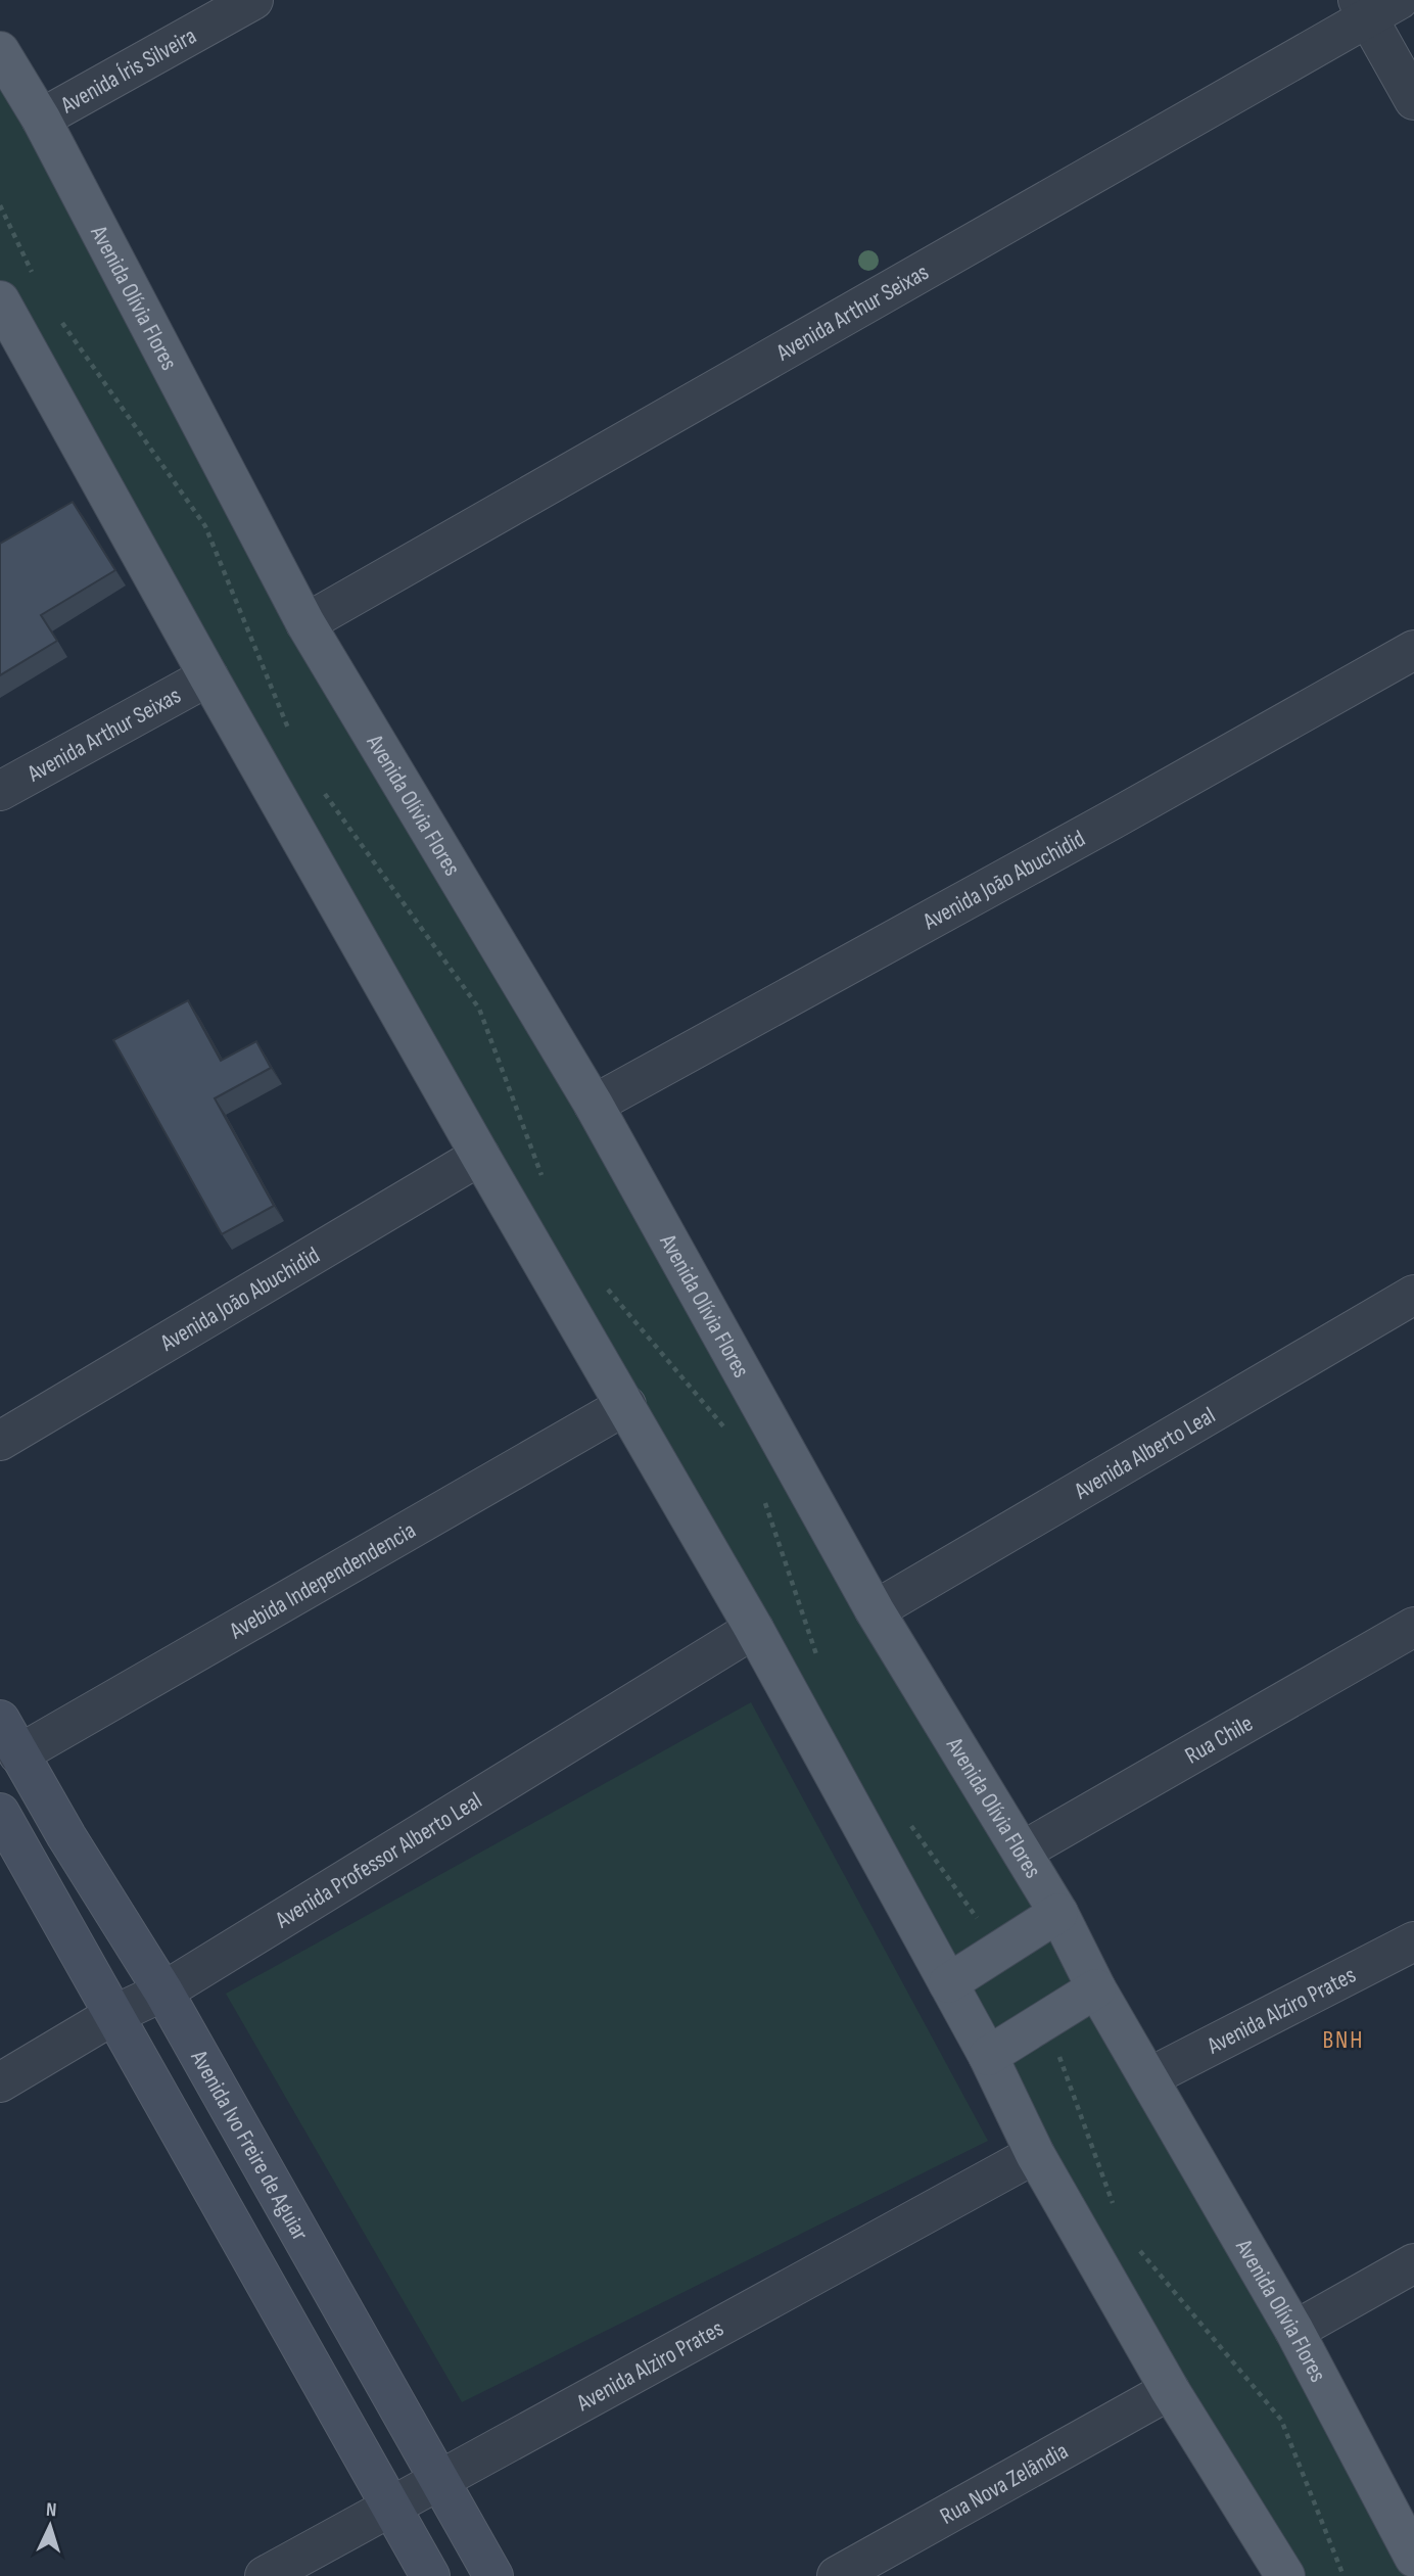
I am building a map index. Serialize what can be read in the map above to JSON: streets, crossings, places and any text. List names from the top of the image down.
{
  "streets": {
    "main road": ["Avenida Olívia Flores"],
    "street": [
      "Avenida Íris Silveira",
      "Avenida Arthur Seixas",
      "Avenida João Abuchidid",
      "Avenida Alberto Leal",
      "Avebida Independendencia",
      "Rua Chile",
      "Avenida Professor Alberto Leal",
      "Avenida Alziro Prates",
      "Avenida Ivo Freire de Aguiar",
      "Rua Nova Zelândia"
    ]
  },
  "crossings": [
    ["Avenida Íris Silveira", "Avenida Olívia Flores"],
    ["Avenida Olívia Flores", "Avenida Arthur Seixas"],
    ["Avenida Olívia Flores", "Avenida João Abuchidid"],
    ["Avenida Olívia Flores", "Avenida Alberto Leal"],
    ["Avenida Olívia Flores", "Rua Chile"],
    ["Avenida Olívia Flores", "Avenida Alziro Prates"],
    ["Avebida Independendencia", "Avenida Ivo Freire de Aguiar"],
    ["Avenida Professor Alberto Leal", "Avenida Ivo Freire de Aguiar"],
    ["Avenida Alziro Prates", "Avenida Ivo Freire de Aguiar"]
  ],
  "districts": ["BNH"],
  "north": "top"
}
